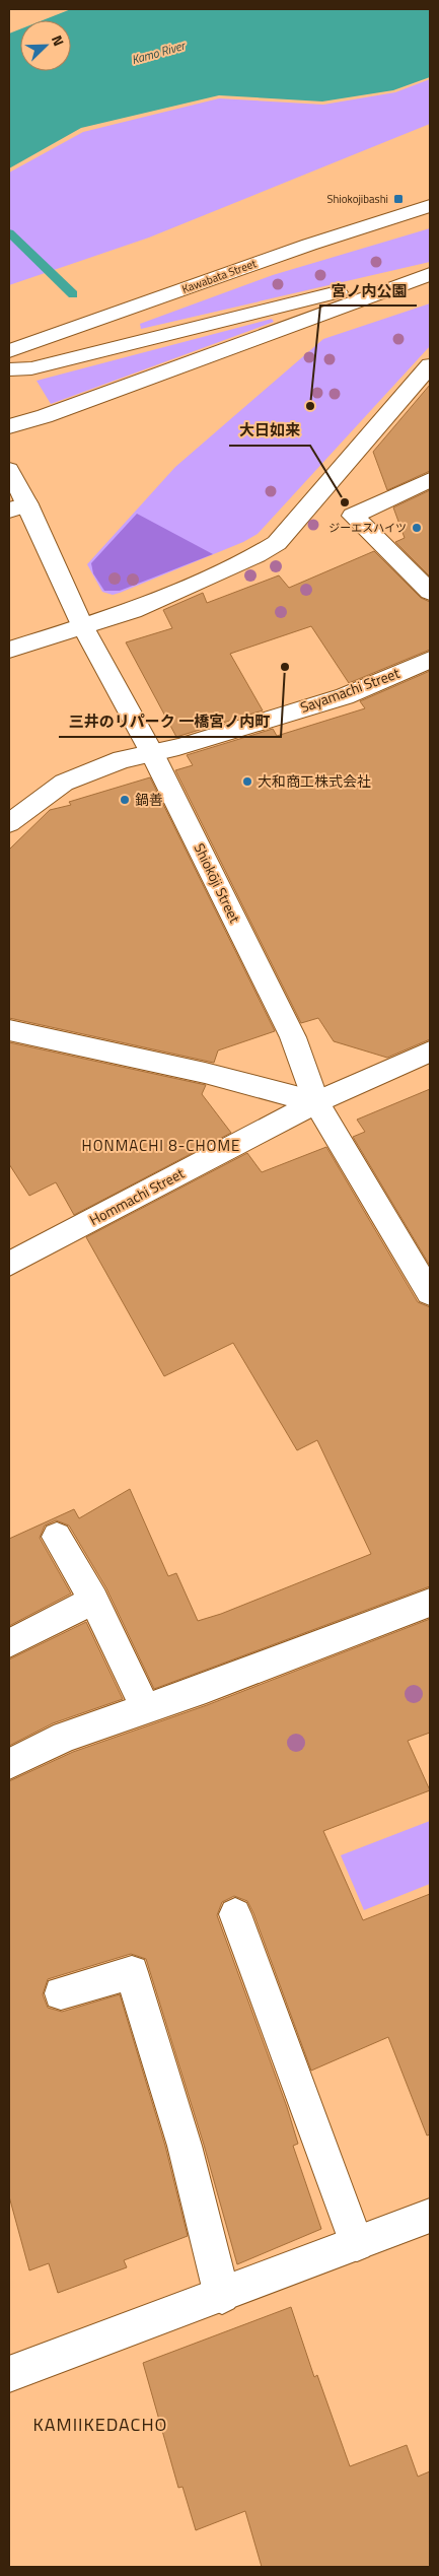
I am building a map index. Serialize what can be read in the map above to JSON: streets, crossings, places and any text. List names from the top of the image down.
{
  "streets": {
    "street": [
      "Kawabata Street",
      "Sayamachi Street",
      "Shiokōji Street",
      "Hommachi Street"
    ]
  },
  "crossings": [
    ["Sayamachi Street", "Shiokōji Street"],
    ["Shiokōji Street", "Hommachi Street"]
  ],
  "districts": ["HONMACHI 8-CHOME", "KAMIIKEDACHO"],
  "water": ["Kamo River"],
  "places": {
    "transit": ["Shiokojibashi"],
    "other": [
      "宮ノ内公園",
      "大日如来",
      "ジーエスハイツ",
      "三井のリパーク 一橋宮ノ内町",
      "大和商工株式会社",
      "鍋善"
    ]
  },
  "north": "top right"
}
